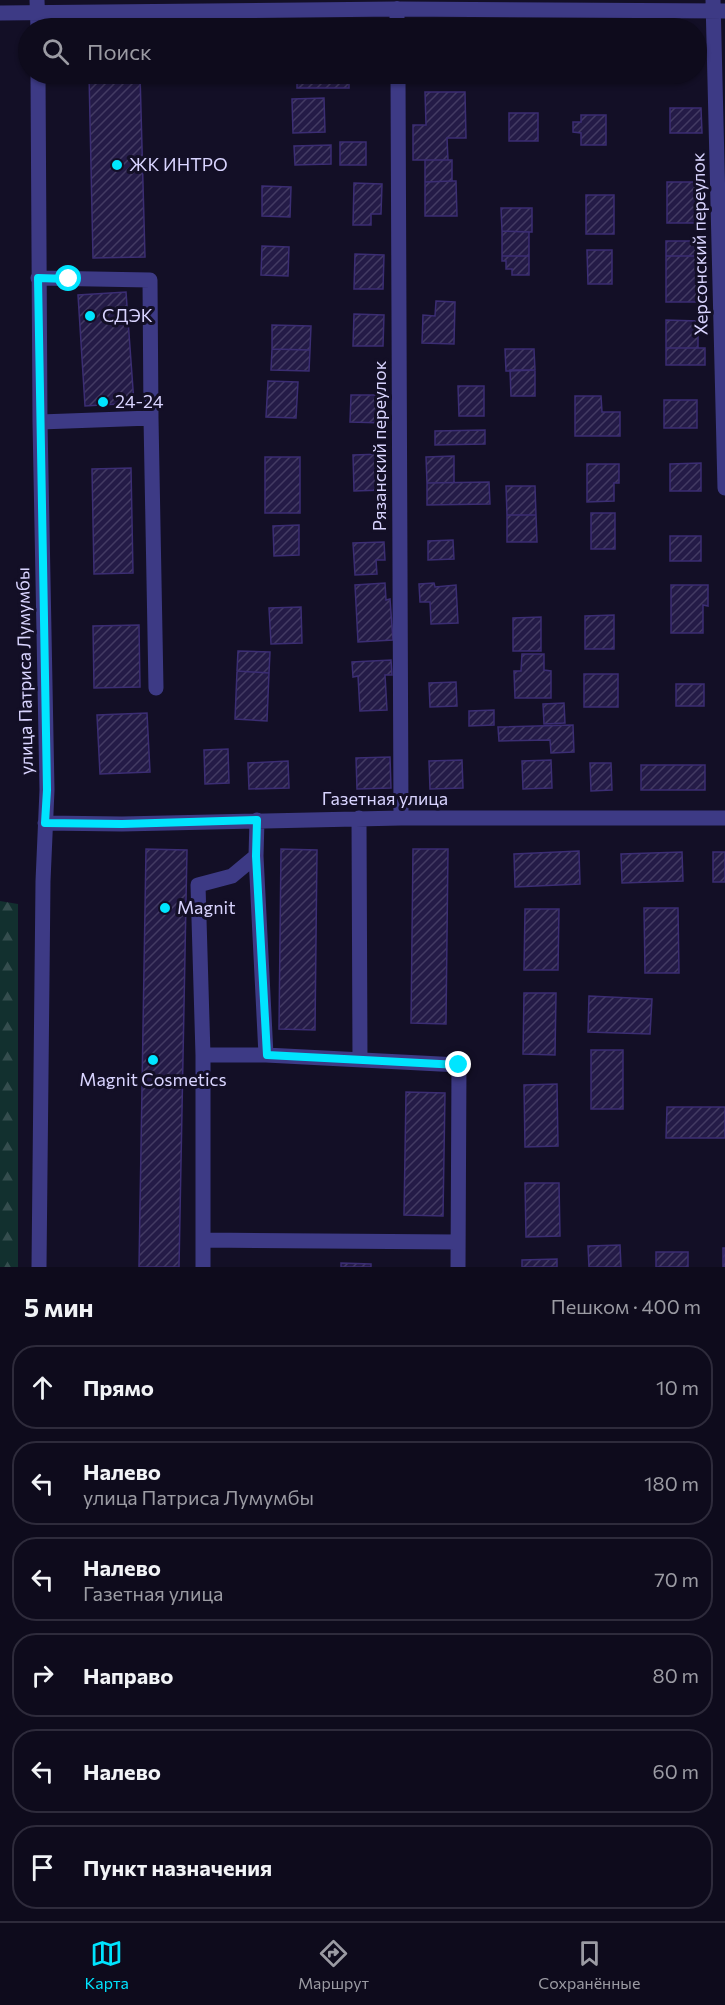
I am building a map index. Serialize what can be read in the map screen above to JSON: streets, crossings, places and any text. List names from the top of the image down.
{
  "streets": {
    "street": [
      "Херсонский переулок",
      "Рязанский переулок",
      "улица Патриса Лумумбы",
      "Газетная улица"
    ]
  },
  "crossings": [
    ["Рязанский переулок", "Газетная улица"],
    ["улица Патриса Лумумбы", "Газетная улица"]
  ],
  "places": [
    "ЖК ИНТРО",
    "СДЭК",
    "24-24",
    "Magnit",
    "Magnit Cosmetics"
  ],
  "page": {
    "search": "Поиск",
    "heading": ["5 мин", "Пешком · 400 m"],
    "list": [
      ["Прямо", "10 m"],
      ["Налево", "улица Патриса Лумумбы", "180 m"],
      ["Налево", "Газетная улица", "70 m"],
      ["Направо", "80 m"],
      ["Налево", "60 m"],
      "Пункт назначения"
    ],
    "nav": ["Карта", "Маршрут", "Сохранённые"]
  }
}
